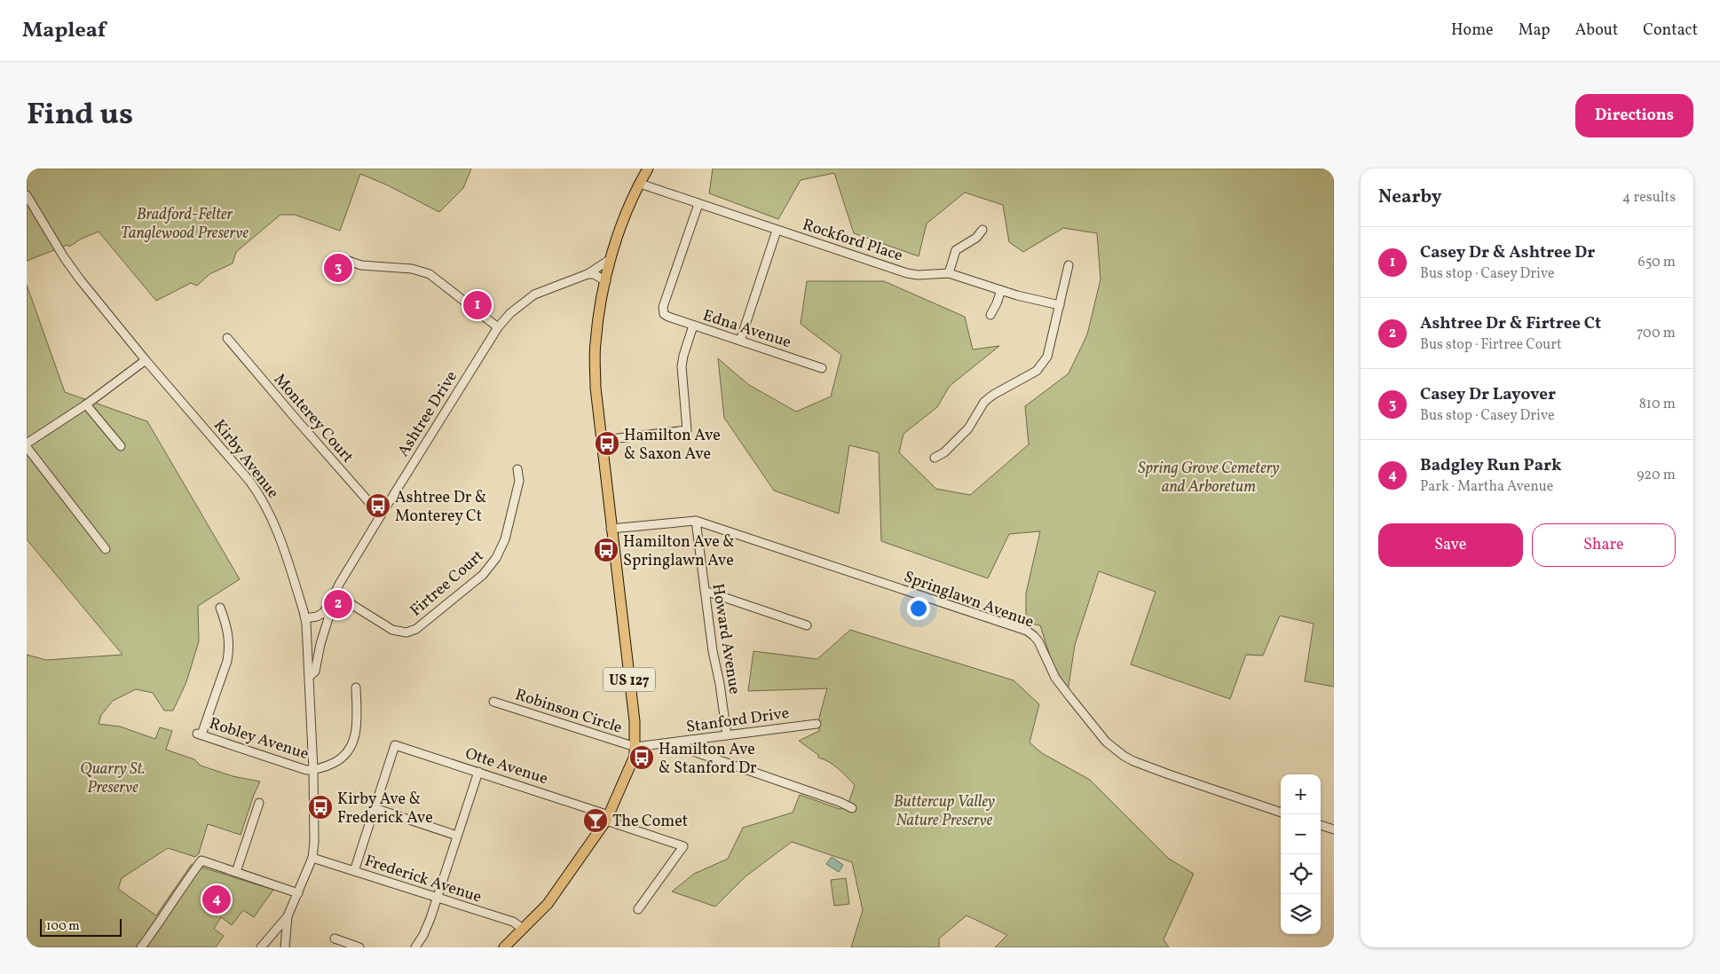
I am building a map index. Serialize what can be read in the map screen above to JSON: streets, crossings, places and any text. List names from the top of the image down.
{
  "streets": {
    "main road": ["US 127"],
    "street": [
      "Rockford Place",
      "Edna Avenue",
      "Ashtree Drive",
      "Monterey Court",
      "Kirby Avenue",
      "Firtree Court",
      "Springlawn Avenue",
      "Howard Avenue",
      "Robinson Circle",
      "Stanford Drive",
      "Robley Avenue",
      "Otte Avenue",
      "Frederick Avenue"
    ]
  },
  "crossings": [
    ["Rockford Place", "Edna Avenue"],
    ["Rockford Place", "US 127"],
    ["Ashtree Drive", "Monterey Court"],
    ["Ashtree Drive", "Kirby Avenue"],
    ["Ashtree Drive", "Firtree Court"],
    ["Ashtree Drive", "US 127"],
    ["Kirby Avenue", "Robley Avenue"],
    ["Kirby Avenue", "Frederick Avenue"],
    ["Springlawn Avenue", "Howard Avenue"],
    ["Springlawn Avenue", "US 127"],
    ["Howard Avenue", "Stanford Drive"],
    ["US 127", "Robinson Circle"],
    ["US 127", "Stanford Drive"],
    ["US 127", "Otte Avenue"],
    ["US 127", "Frederick Avenue"],
    ["Robinson Circle", "Stanford Drive"]
  ],
  "parks": [
    "Bradford-Felter Tanglewood Preserve",
    "Spring Grove Cemetery and Arboretum",
    "Quarry St. Preserve",
    "Buttercup Valley Nature Preserve"
  ],
  "places": {
    "bus stop": [
      "Hamilton Ave & Saxon Ave",
      "Ashtree Dr & Monterey Ct",
      "Hamilton Ave & Springlawn Ave",
      "Hamilton Ave & Stanford Dr",
      "Kirby Ave & Frederick Ave"
    ],
    "bar": ["The Comet"]
  },
  "scale_bar": "100 m",
  "page": {
    "header": "Mapleaf",
    "nav": [
      "Home",
      "Map",
      "About",
      "Contact"
    ],
    "title": "Find us",
    "buttons": [
      "Directions",
      ["Save", "Share"]
    ],
    "heading": ["Nearby", "4 results"],
    "list": [
      {
        "mark": "1",
        "name": "Casey Dr & Ashtree Dr",
        "note": "Bus stop · Casey Drive",
        "value": "650 m"
      },
      {
        "mark": "2",
        "name": "Ashtree Dr & Firtree Ct",
        "note": "Bus stop · Firtree Court",
        "value": "700 m"
      },
      {
        "mark": "3",
        "name": "Casey Dr Layover",
        "note": "Bus stop · Casey Drive",
        "value": "810 m"
      },
      {
        "mark": "4",
        "name": "Badgley Run Park",
        "note": "Park · Martha Avenue",
        "value": "920 m"
      }
    ],
    "pins": [
      "3",
      "1",
      "2",
      "4"
    ],
    "map_buttons": ["+", "−"],
    "scale": "100 m"
  }
}
